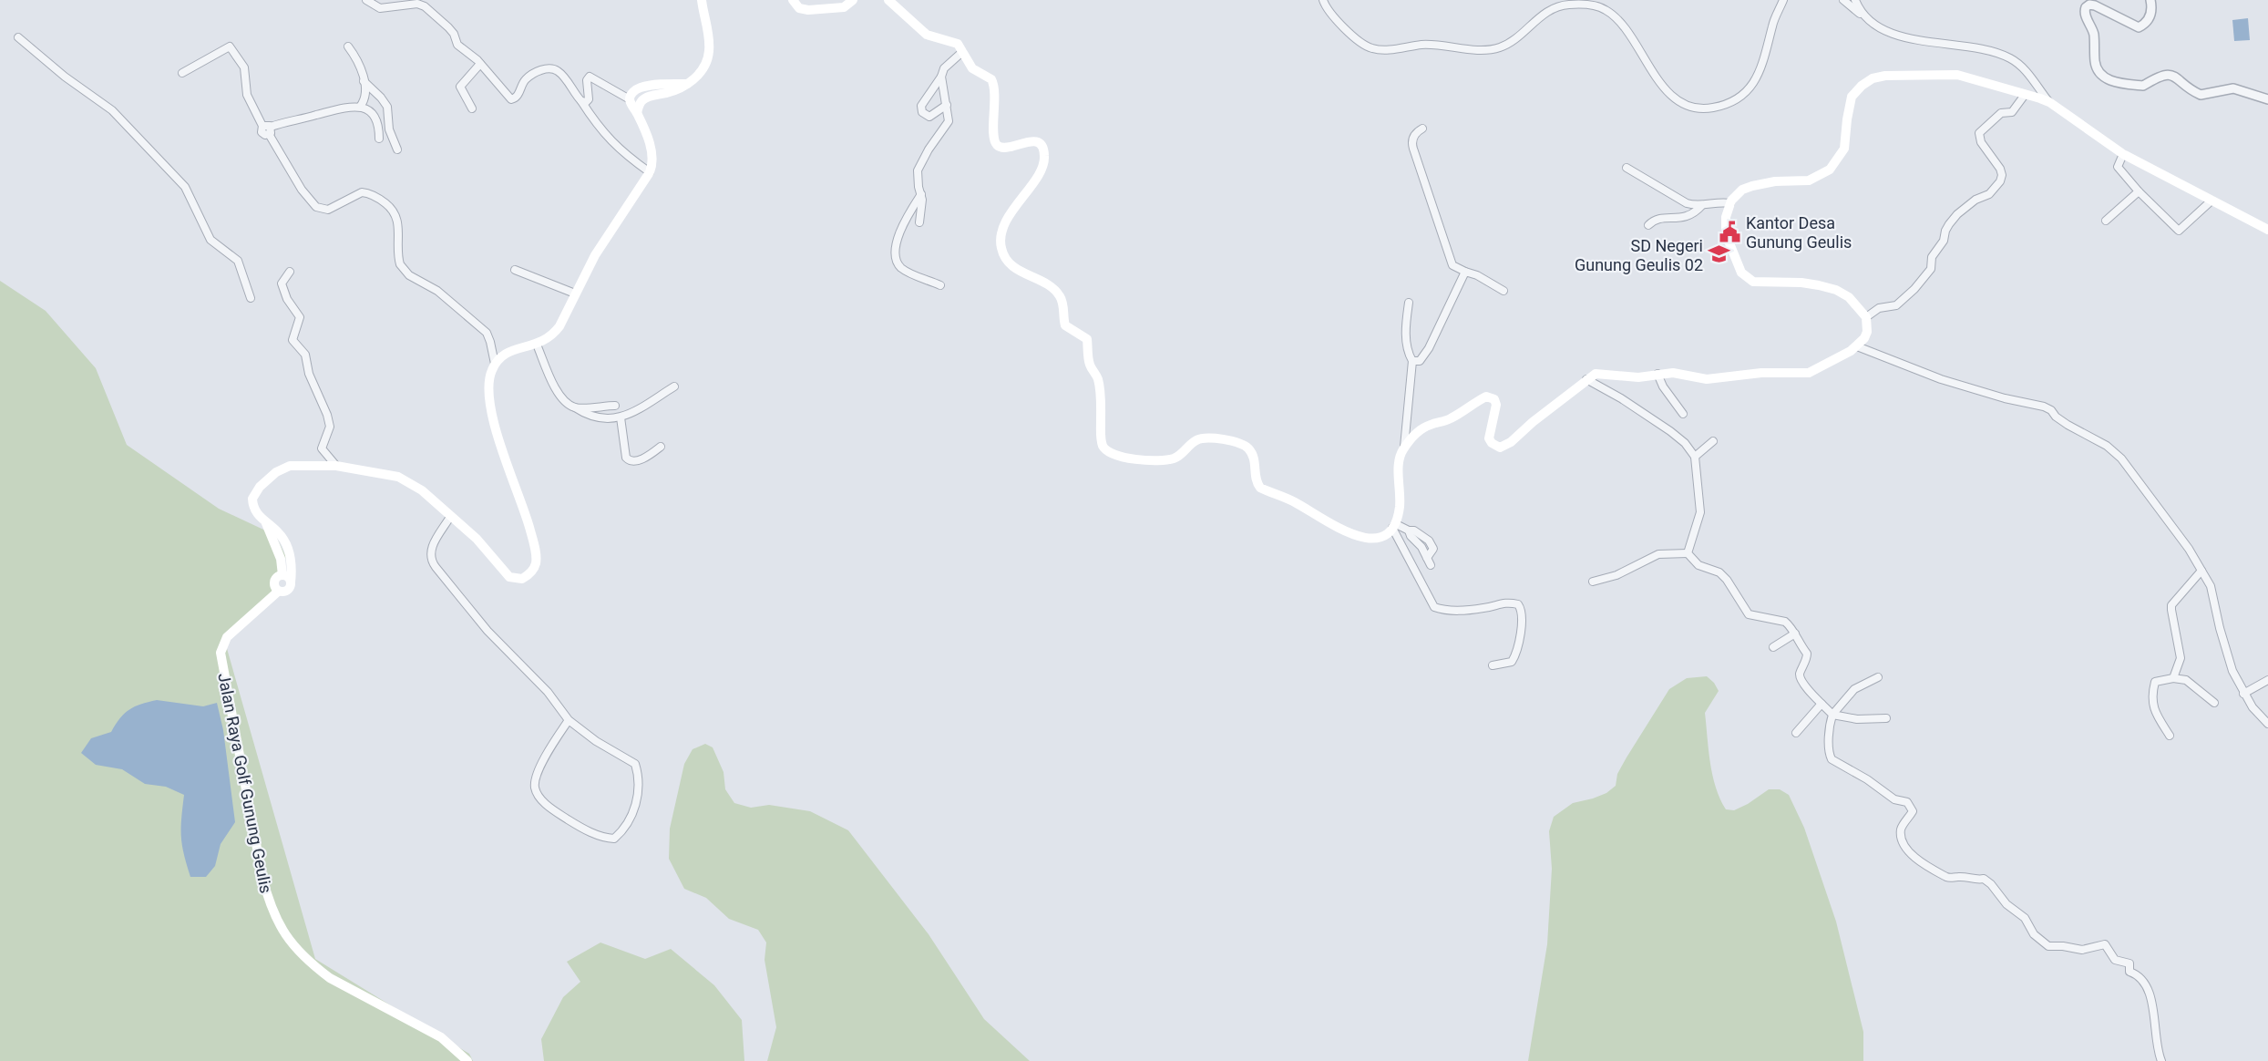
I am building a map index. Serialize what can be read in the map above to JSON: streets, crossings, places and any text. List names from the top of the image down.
{
  "streets": {
    "main road": ["Jalan Raya Golf Gunung Geulis"]
  },
  "places": {
    "public building": ["Kantor Desa Gunung Geulis"],
    "school or university": ["SD Negeri Gunung Geulis 02"]
  }
}
